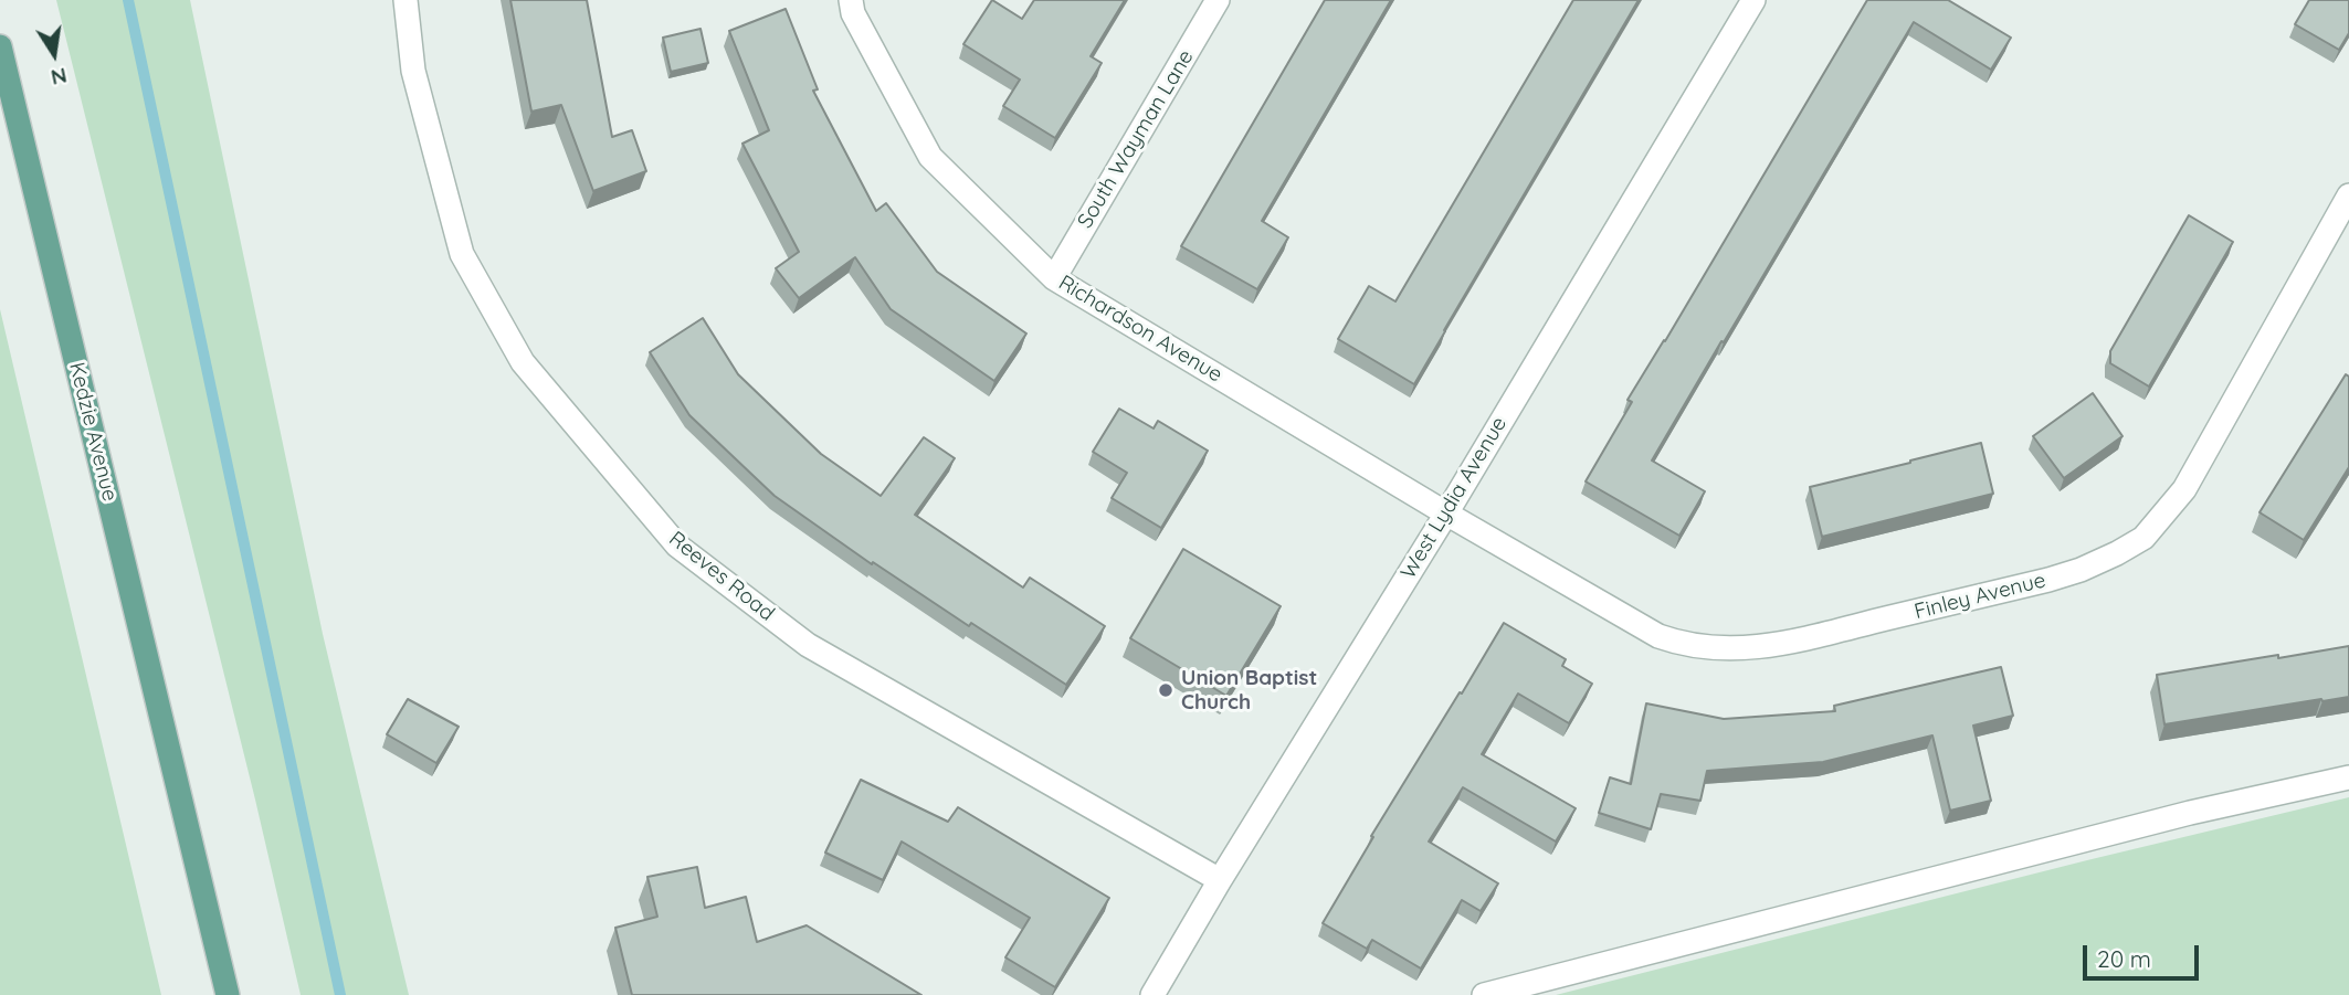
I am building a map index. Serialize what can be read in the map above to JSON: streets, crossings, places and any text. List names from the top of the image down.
{
  "streets": {
    "main road": ["Kedzie Avenue"],
    "street": [
      "South Wayman Lane",
      "Richardson Avenue",
      "West Lydia Avenue",
      "Reeves Road",
      "Finley Avenue"
    ]
  },
  "crossings": [
    ["South Wayman Lane", "Richardson Avenue"],
    ["Richardson Avenue", "West Lydia Avenue"],
    ["Richardson Avenue", "Finley Avenue"],
    ["West Lydia Avenue", "Reeves Road"],
    ["West Lydia Avenue", "Finley Avenue"]
  ],
  "places": ["Union Baptist Church"],
  "scale_bar": "20 m",
  "north": "bottom"
}
